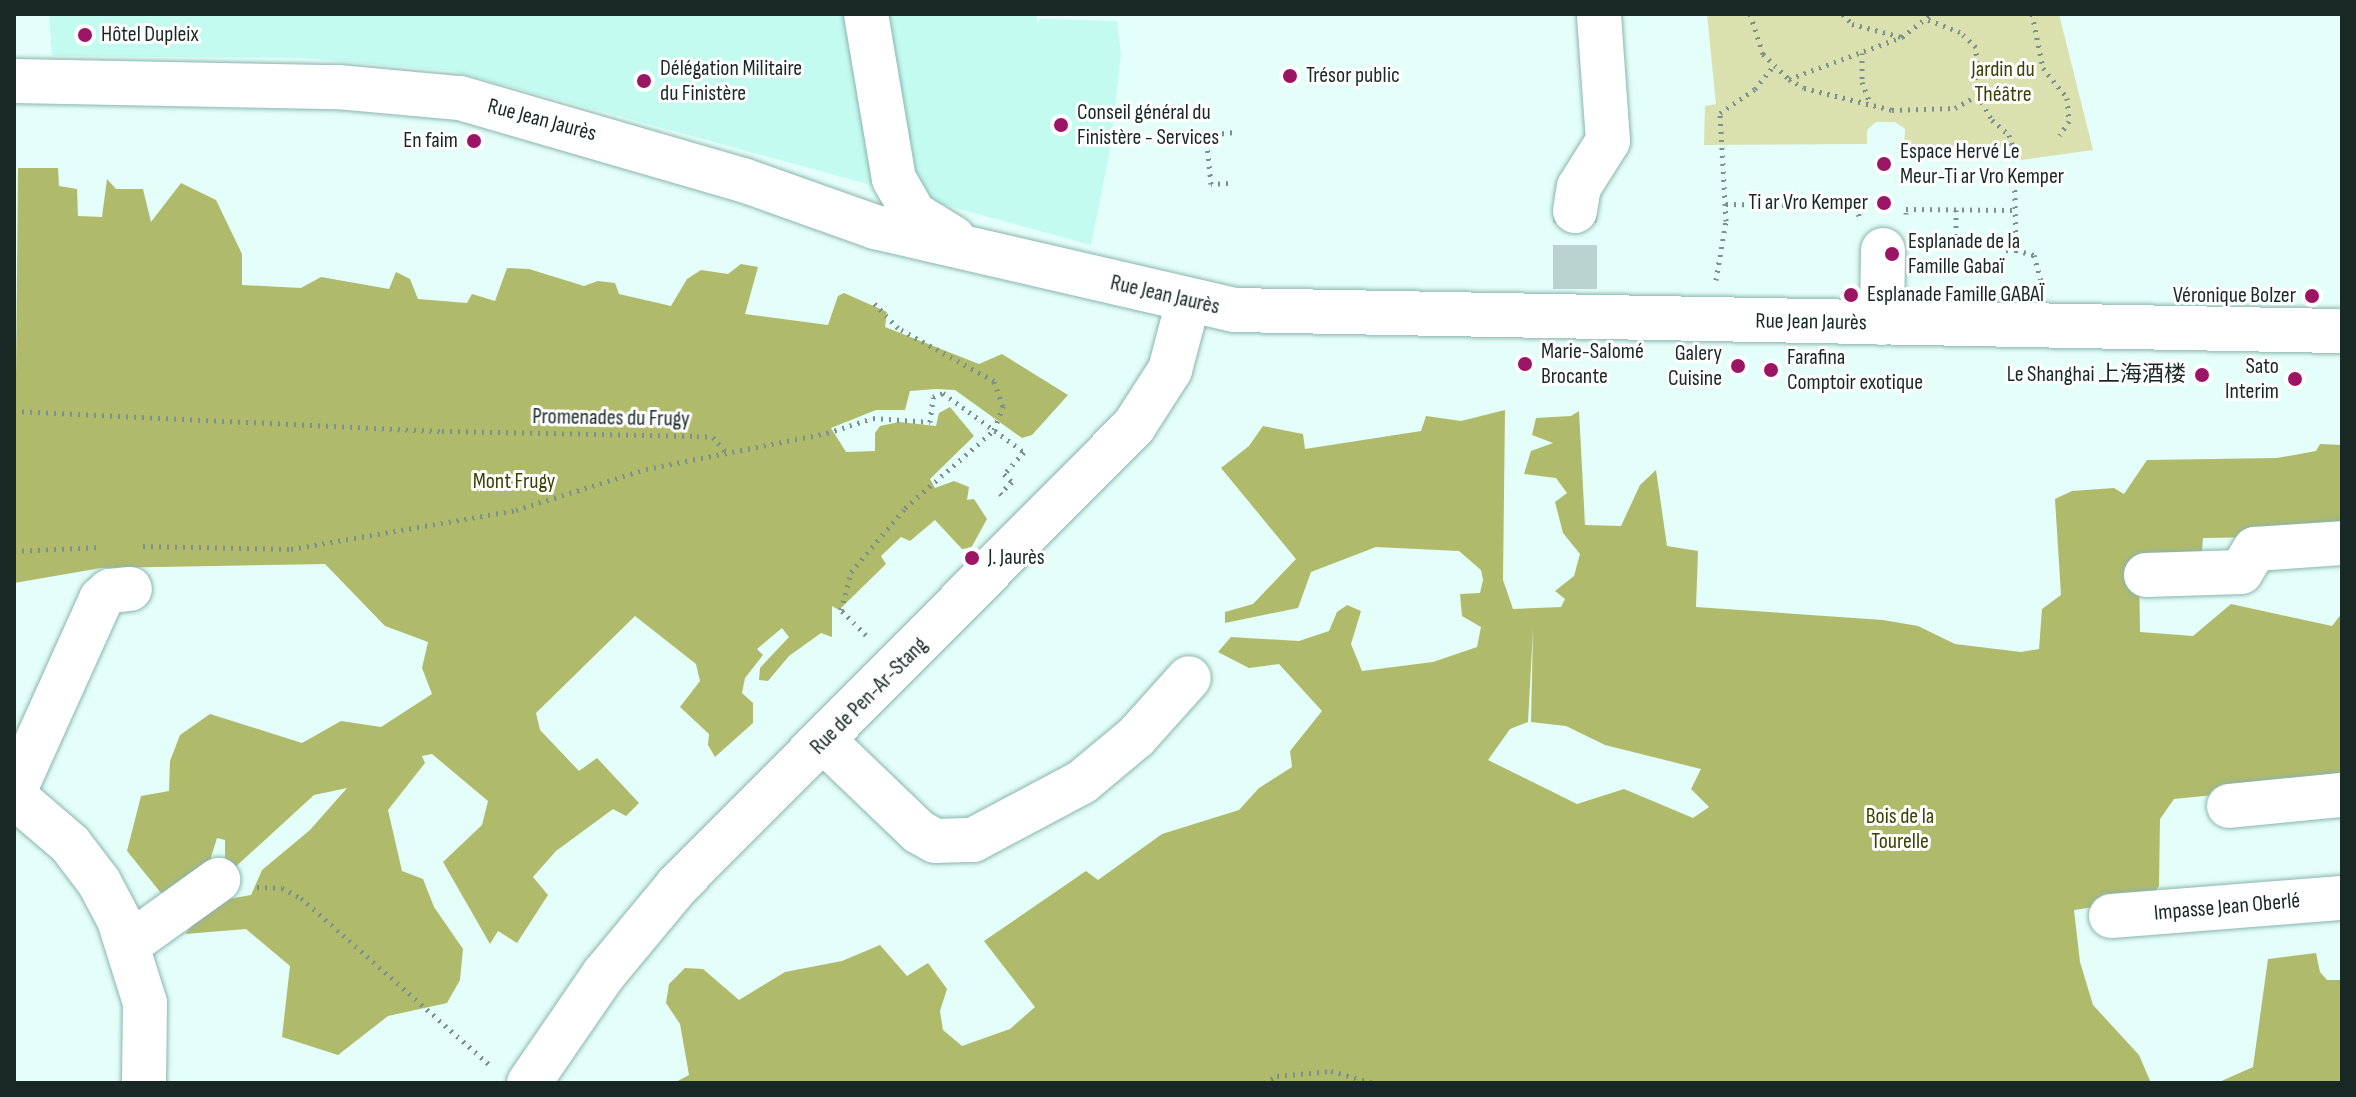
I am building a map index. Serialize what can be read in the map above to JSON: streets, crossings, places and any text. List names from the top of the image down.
{
  "streets": {
    "street": ["Rue Jean Jaurès", "Rue de Pen-Ar-Stang", "Impasse Jean Oberlé"],
    "path": ["Promenades du Frugy"]
  },
  "crossings": [
    ["Rue Jean Jaurès", "Rue de Pen-Ar-Stang"]
  ],
  "parks": ["Jardin du Théâtre", "Mont Frugy", "Bois de la Tourelle"],
  "places": [
    "Hôtel Dupleix",
    "Trésor public",
    "Délégation Militaire du Finistère",
    "Conseil général du Finistère - Services",
    "En faim",
    "Espace Hervé Le Meur-Ti ar Vro Kemper",
    "Ti ar Vro Kemper",
    "Esplanade de la Famille Gabaï",
    "Esplanade Famille GABAÏ",
    "Véronique Bolzer",
    "Marie-Salomé Brocante",
    "Galery Cuisine",
    "Farafina Comptoir exotique",
    "Le Shanghai 上海酒楼",
    "Sato Interim",
    "J. Jaurès"
  ]
}
